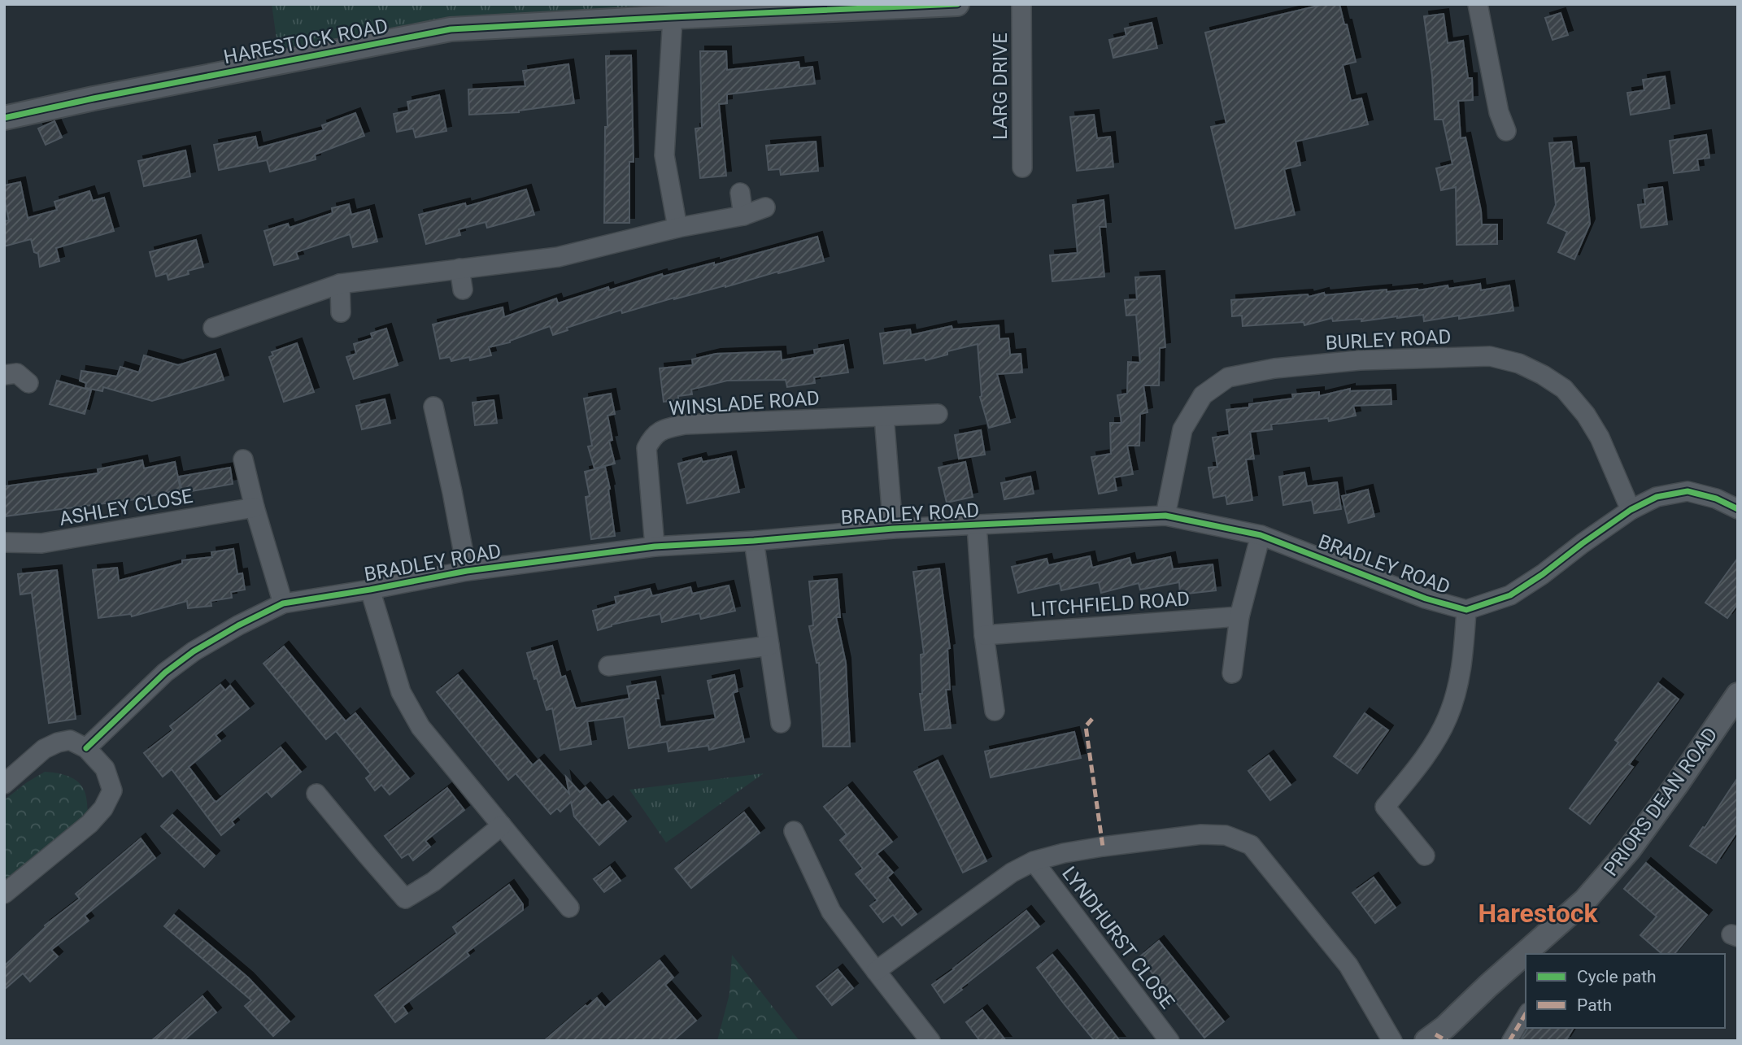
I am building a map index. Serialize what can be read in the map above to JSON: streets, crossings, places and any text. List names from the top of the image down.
{
  "streets": {
    "street": [
      "HARESTOCK ROAD",
      "LARG DRIVE",
      "BURLEY ROAD",
      "WINSLADE ROAD",
      "ASHLEY CLOSE",
      "BRADLEY ROAD",
      "LITCHFIELD ROAD",
      "PRIORS DEAN ROAD",
      "LYNDHURST CLOSE"
    ]
  },
  "crossings": [
    ["BURLEY ROAD", "BRADLEY ROAD"],
    ["WINSLADE ROAD", "BRADLEY ROAD"]
  ],
  "districts": ["Harestock"],
  "legend": ["Cycle path", "Path"]
}
